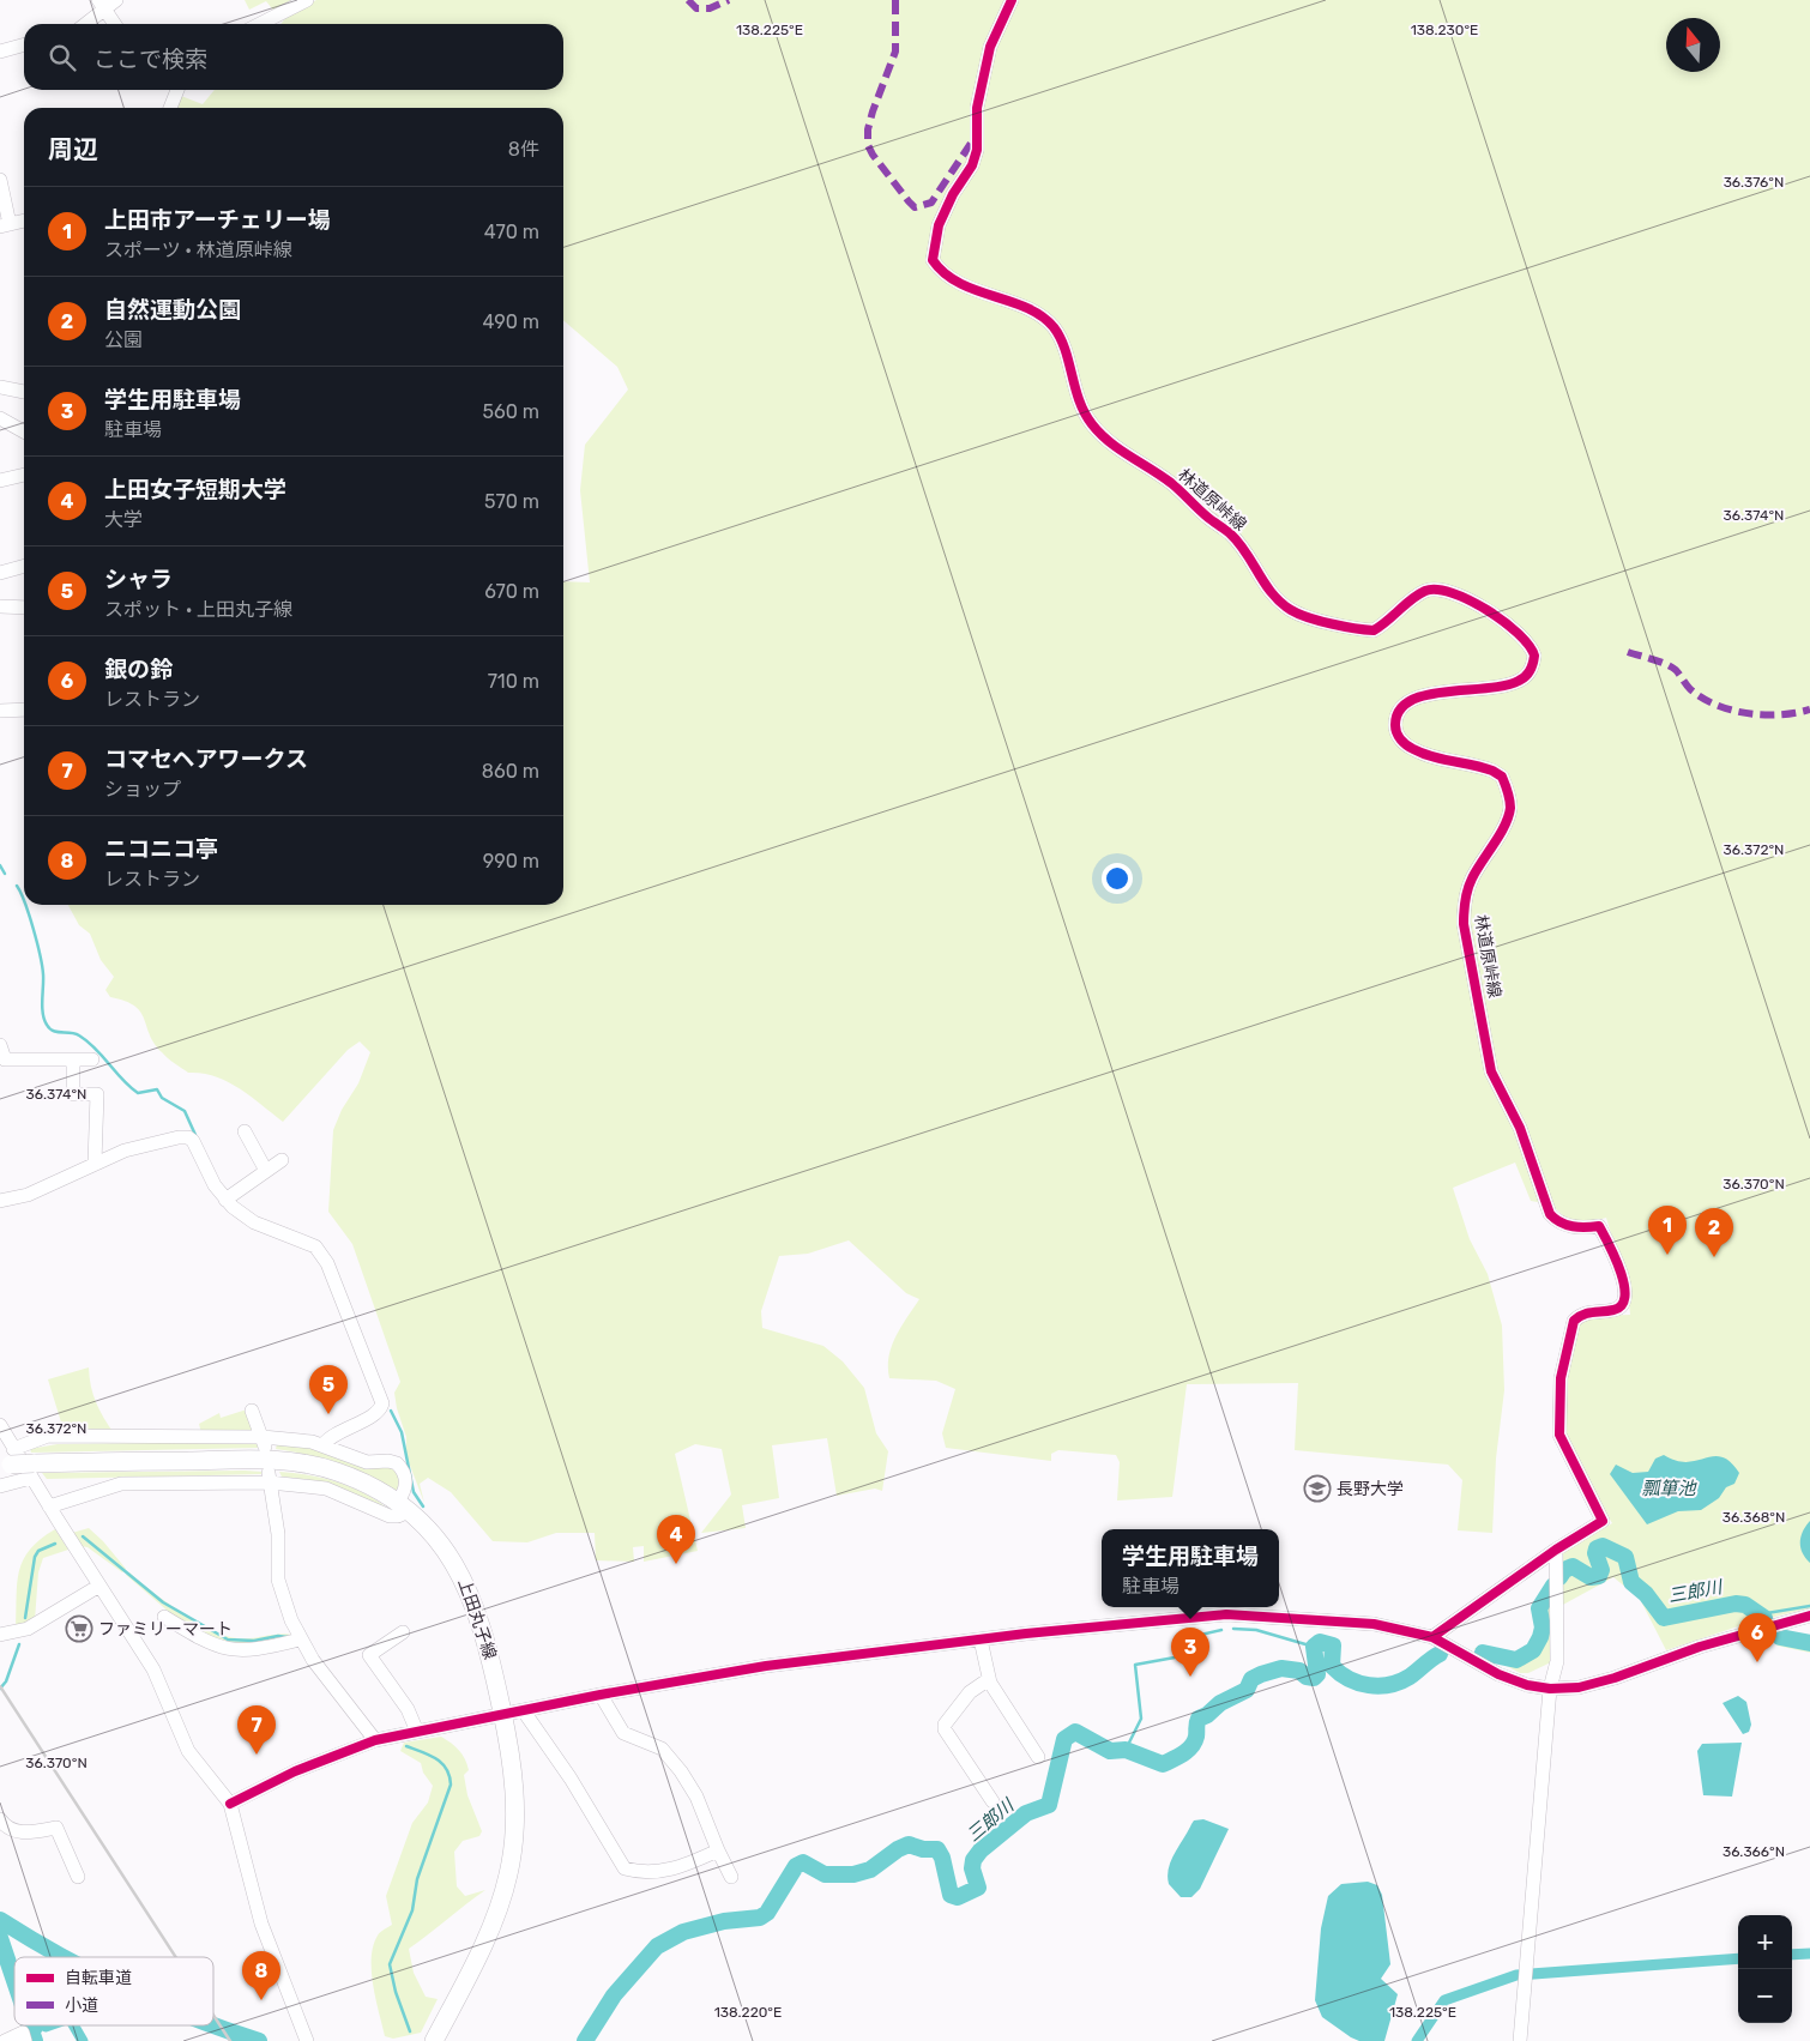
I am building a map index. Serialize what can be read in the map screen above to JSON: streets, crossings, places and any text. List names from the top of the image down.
{
  "streets": {
    "main road": ["上田丸子線"],
    "street": ["林道原峠線"]
  },
  "water": ["瓢箪池", "三郎川"],
  "places": {
    "school or university": ["長野大学"],
    "supermarket": ["ファミリーマート"]
  },
  "legend": ["自転車道", "小道"],
  "north": "top",
  "page": {
    "search": "ここで検索",
    "heading": ["周辺", "8件"],
    "list": [
      {
        "mark": "1",
        "name": "上田市アーチェリー場",
        "note": "スポーツ · 林道原峠線",
        "value": "470 m"
      },
      {
        "mark": "2",
        "name": "自然運動公園",
        "note": "公園",
        "value": "490 m"
      },
      {
        "mark": "3",
        "name": "学生用駐車場",
        "note": "駐車場",
        "value": "560 m"
      },
      {
        "mark": "4",
        "name": "上田女子短期大学",
        "note": "大学",
        "value": "570 m"
      },
      {
        "mark": "5",
        "name": "シャラ",
        "note": "スポット · 上田丸子線",
        "value": "670 m"
      },
      {
        "mark": "6",
        "name": "銀の鈴",
        "note": "レストラン",
        "value": "710 m"
      },
      {
        "mark": "7",
        "name": "コマセヘアワークス",
        "note": "ショップ",
        "value": "860 m"
      },
      {
        "mark": "8",
        "name": "ニコニコ亭",
        "note": "レストラン",
        "value": "990 m"
      }
    ],
    "pins": [
      "1",
      "2",
      "5",
      "4",
      "6",
      "3",
      "7",
      "8"
    ],
    "popup": ["学生用駐車場", "駐車場"],
    "map_buttons": ["+", "−"]
  },
  "coordinates": [
    "138.225°E",
    "138.230°E",
    "36.376°N",
    "36.374°N",
    "36.372°N",
    "36.370°N",
    "36.368°N",
    "36.366°N",
    "138.220°E"
  ]
}
